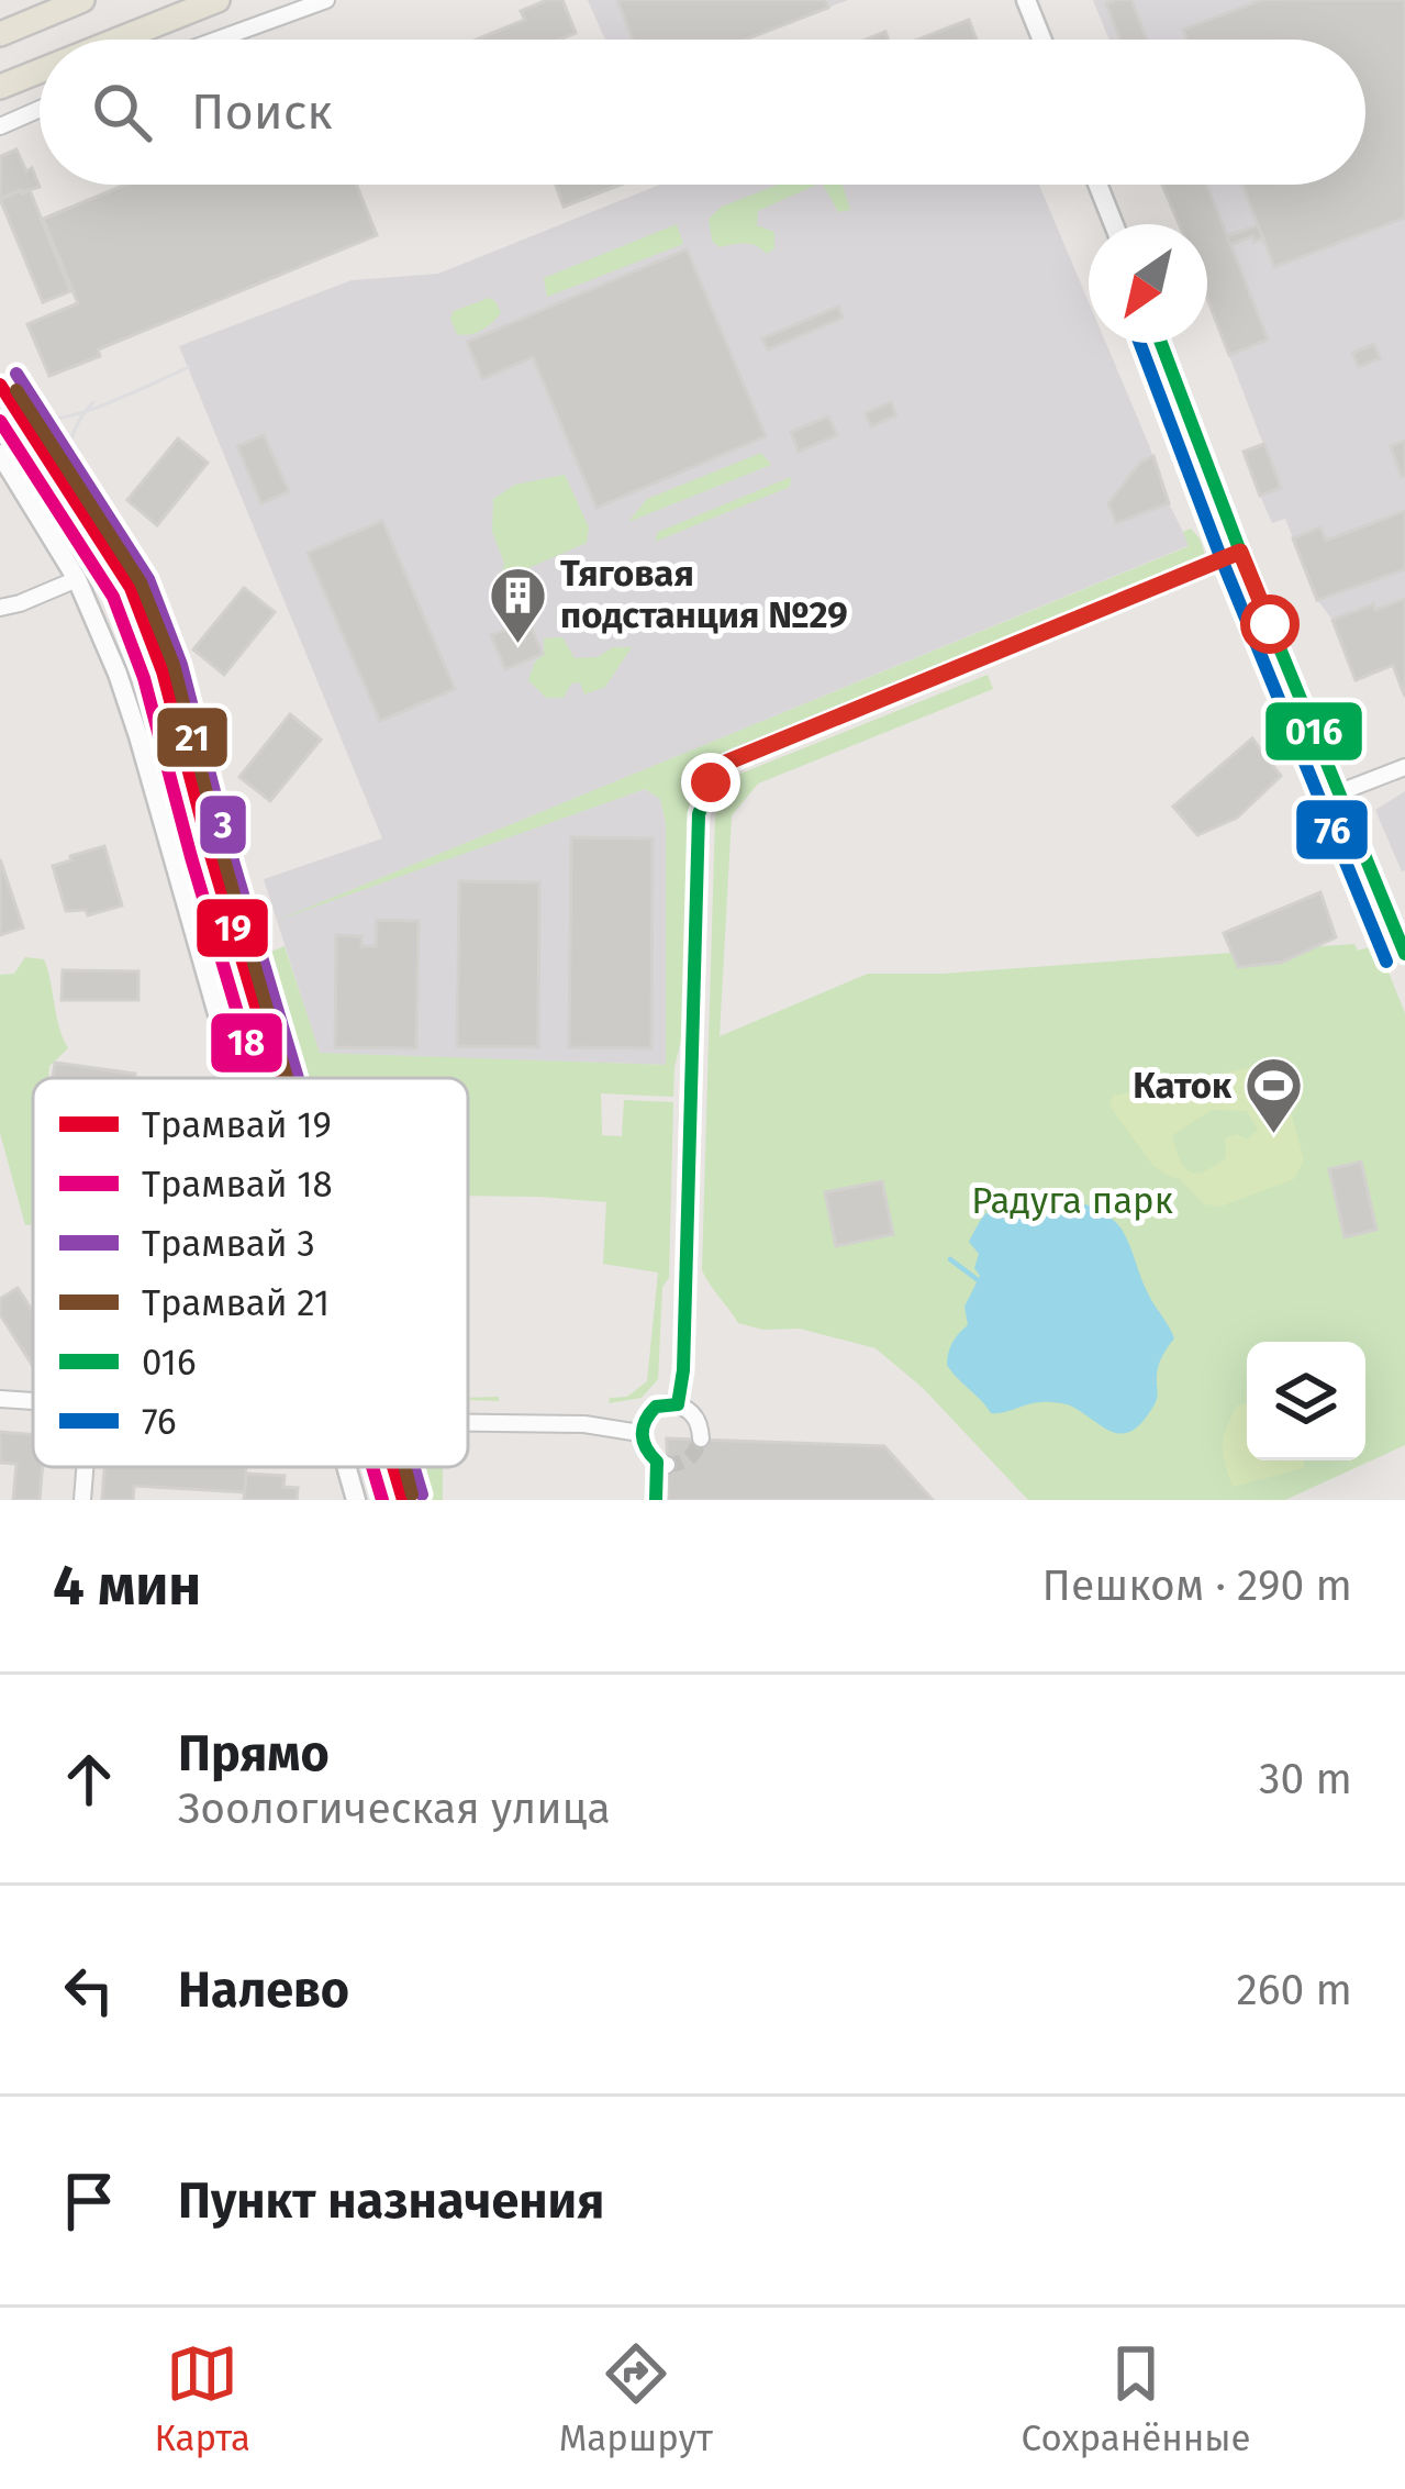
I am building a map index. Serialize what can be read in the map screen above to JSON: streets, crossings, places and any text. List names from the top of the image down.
{
  "parks": ["Радуга парк"],
  "places": {
    "building": ["Тяговая подстанция №29"],
    "sports": ["Каток"]
  },
  "lines": [
    "transit line 016",
    "transit line 76",
    "tram line 3",
    "tram line 19",
    "tram line 21",
    "tram line 18"
  ],
  "legend": [
    "Трамвай 19",
    "Трамвай 18",
    "Трамвай 3",
    "Трамвай 21",
    "016",
    "76"
  ],
  "north": "bottom left",
  "page": {
    "search": "Поиск",
    "heading": ["4 мин", "Пешком · 290 m"],
    "list": [
      ["Прямо", "Зоологическая улица", "30 m"],
      ["Налево", "260 m"],
      "Пункт назначения"
    ],
    "nav": ["Карта", "Маршрут", "Сохранённые"]
  }
}
